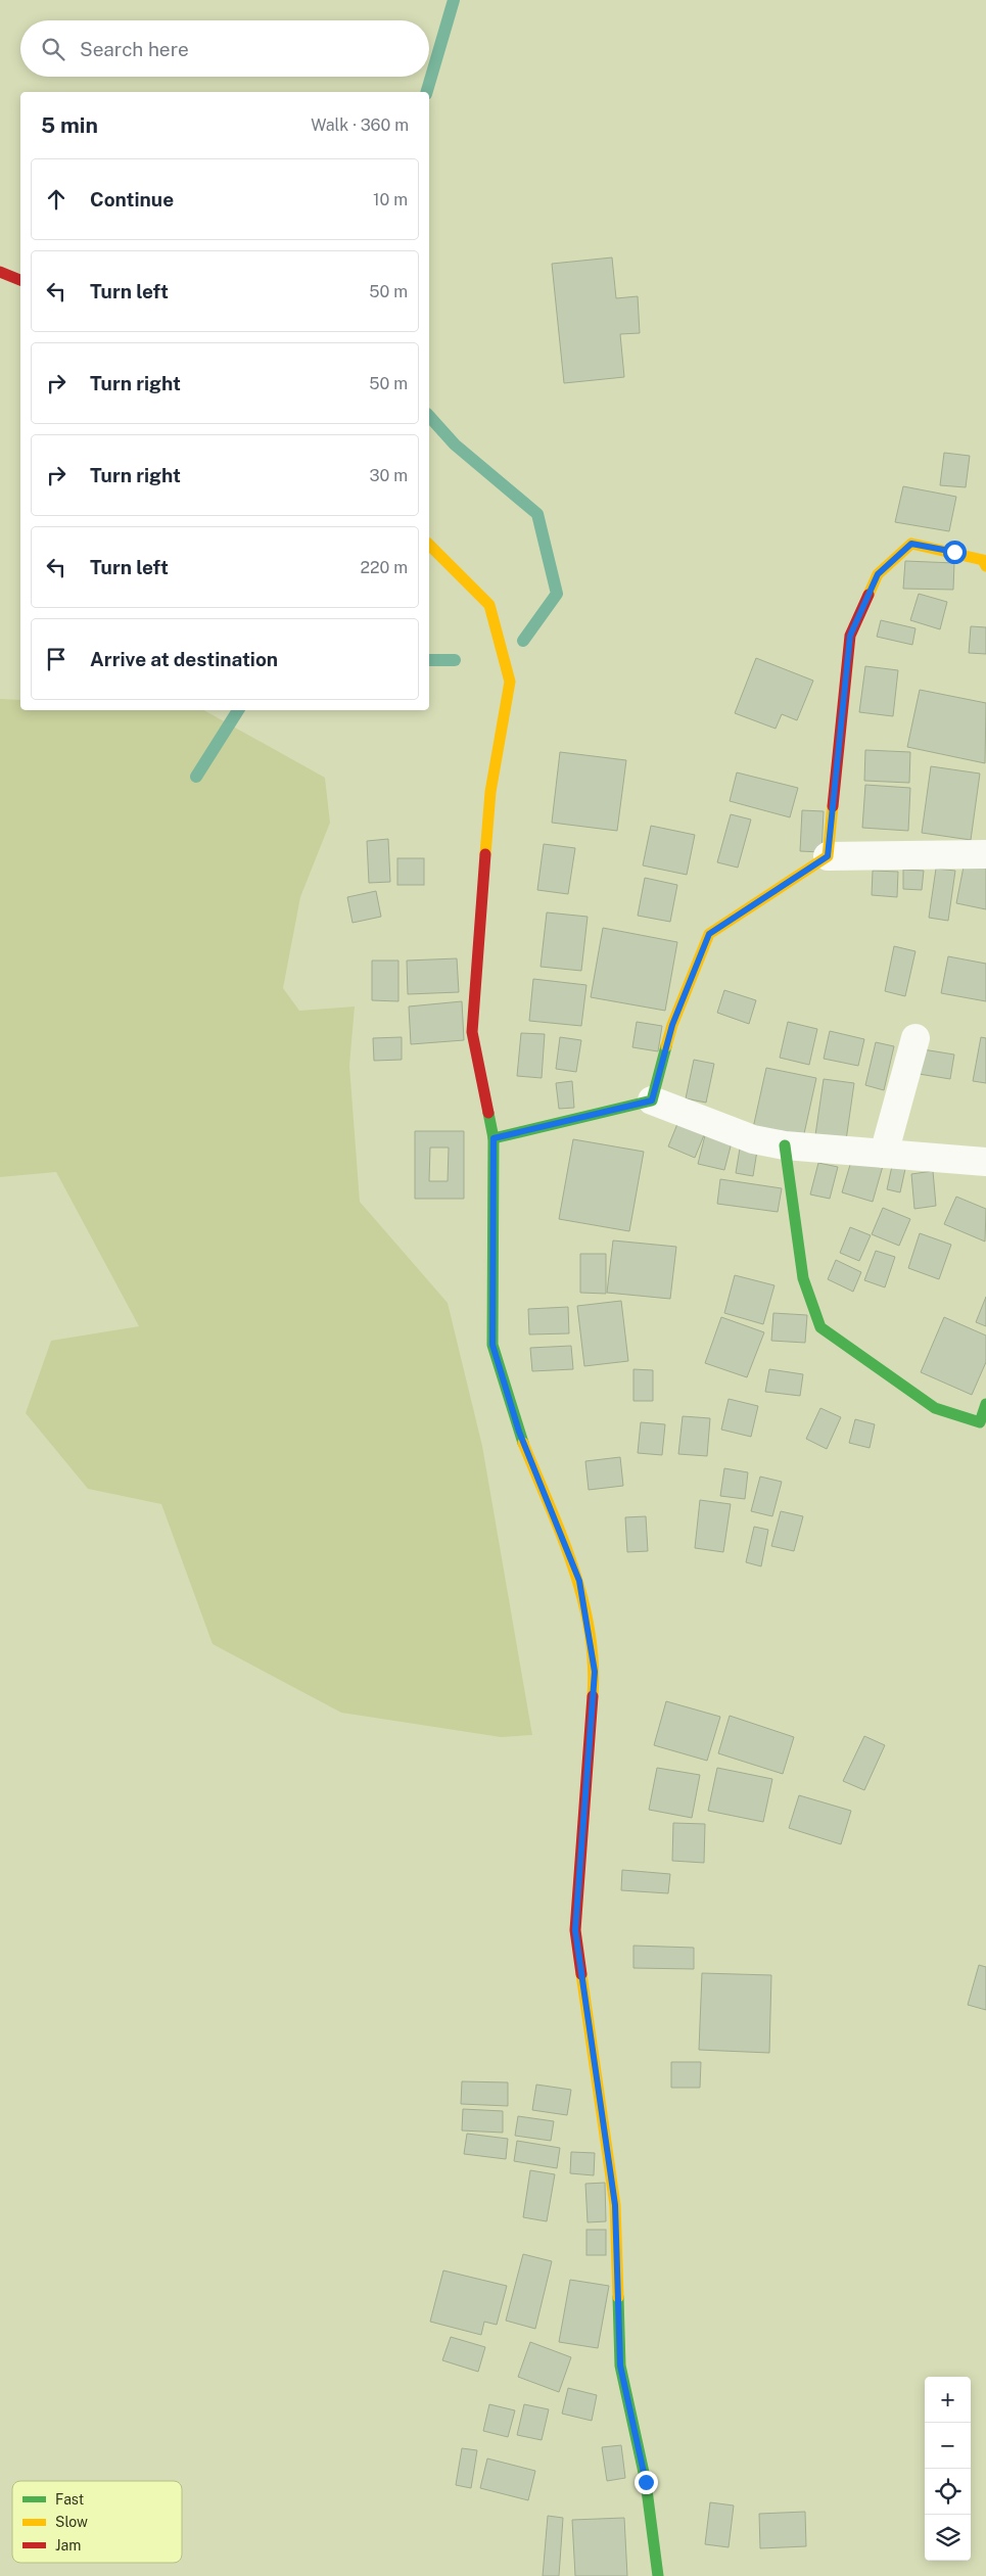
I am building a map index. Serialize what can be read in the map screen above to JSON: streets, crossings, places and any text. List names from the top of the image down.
{
  "legend": ["Fast", "Slow", "Jam"],
  "page": {
    "search": "Search here",
    "heading": ["5 min", "Walk · 360 m"],
    "list": [
      ["Continue", "10 m"],
      ["Turn left", "50 m"],
      ["Turn right", "50 m"],
      ["Turn right", "30 m"],
      ["Turn left", "220 m"],
      "Arrive at destination"
    ],
    "map_buttons": ["+", "−"]
  }
}
